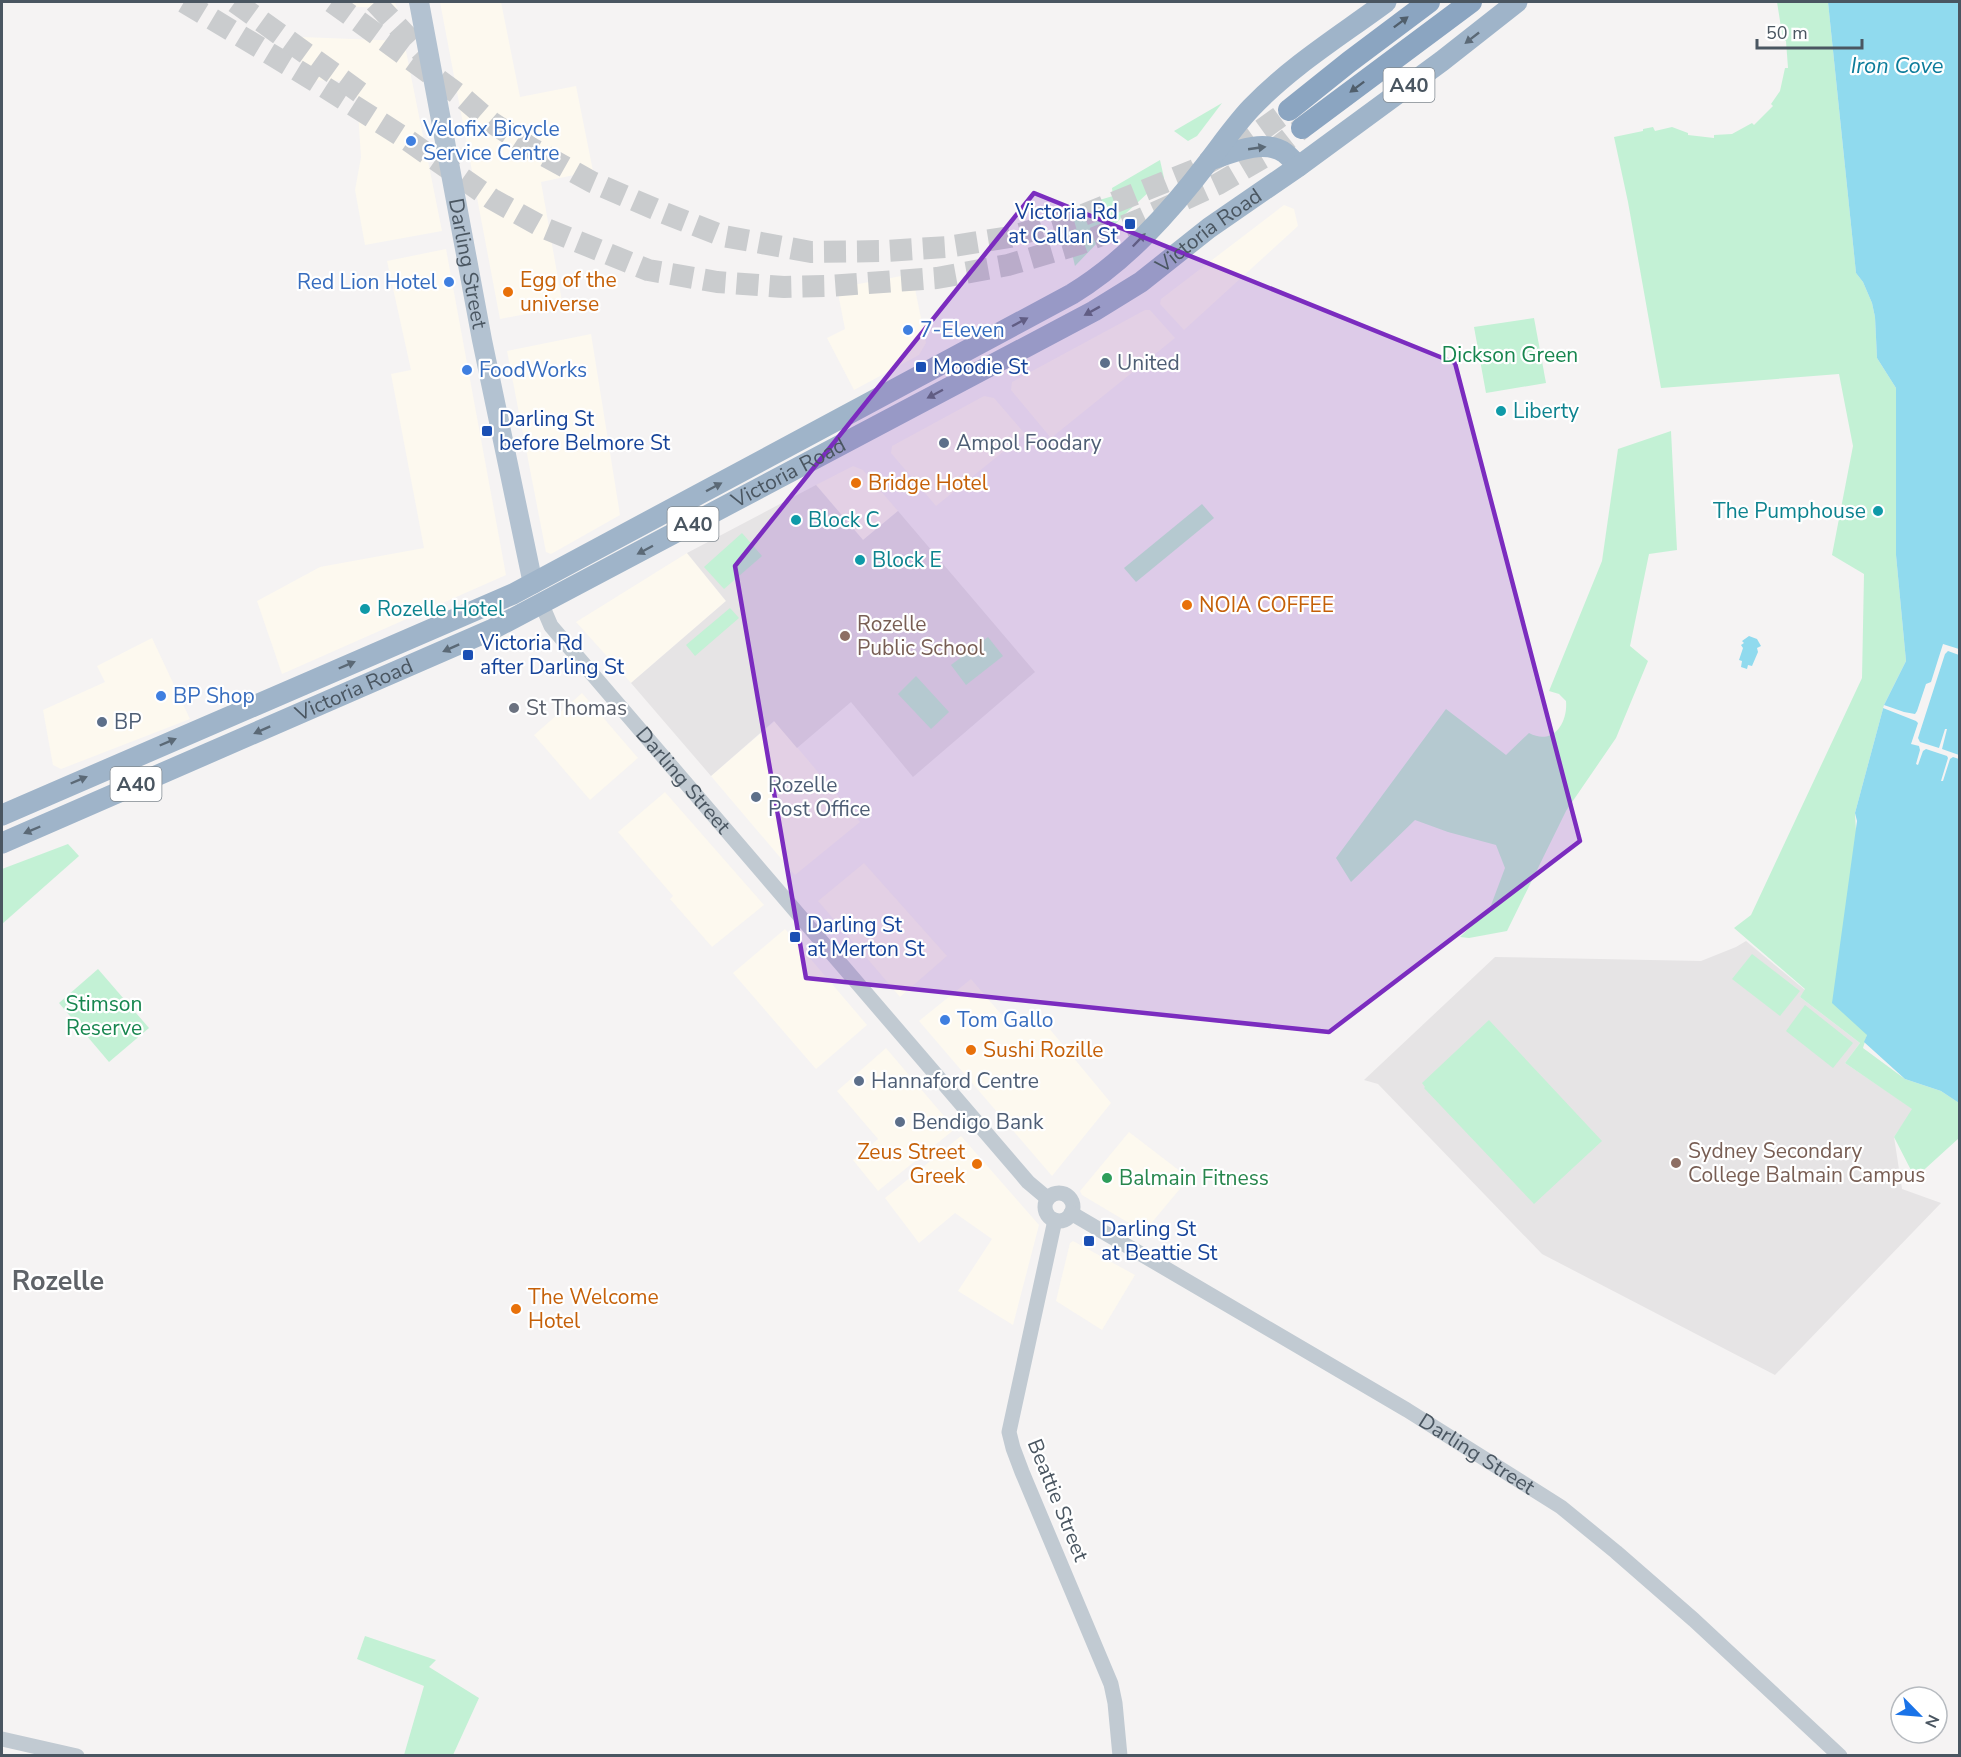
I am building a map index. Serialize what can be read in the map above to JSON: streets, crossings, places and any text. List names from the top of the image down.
{
  "streets": {
    "highway": ["A40", "Victoria Road", "Darling Street"],
    "street": ["Beattie Street"]
  },
  "crossings": [
    ["Victoria Road", "Darling Street"],
    ["Darling Street", "Beattie Street"]
  ],
  "districts": ["Rozelle"],
  "water": ["Iron Cove"],
  "parks": ["Dickson Green", "Stimson Reserve"],
  "places": {
    "other": [
      "Velofix Bicycle Service Centre",
      "Red Lion Hotel",
      "Egg of the universe",
      "7-Eleven",
      "United",
      "FoodWorks",
      "Liberty",
      "Ampol Foodary",
      "Bridge Hotel",
      "The Pumphouse",
      "Block C",
      "Block E",
      "NOIA COFFEE",
      "Rozelle Hotel",
      "Rozelle Public School",
      "BP Shop",
      "St Thomas",
      "BP",
      "Rozelle Post Office",
      "Tom Gallo",
      "Sushi Rozille",
      "Hannaford Centre",
      "Bendigo Bank",
      "Sydney Secondary College Balmain Campus",
      "Zeus Street Greek",
      "Balmain Fitness",
      "The Welcome Hotel"
    ],
    "transit": [
      "Victoria Rd at Callan St",
      "Moodie St",
      "Darling St before Belmore St",
      "Victoria Rd after Darling St",
      "Darling St at Merton St",
      "Darling St at Beattie St"
    ]
  },
  "scale_bar": "50 m",
  "north": "bottom right"
}
